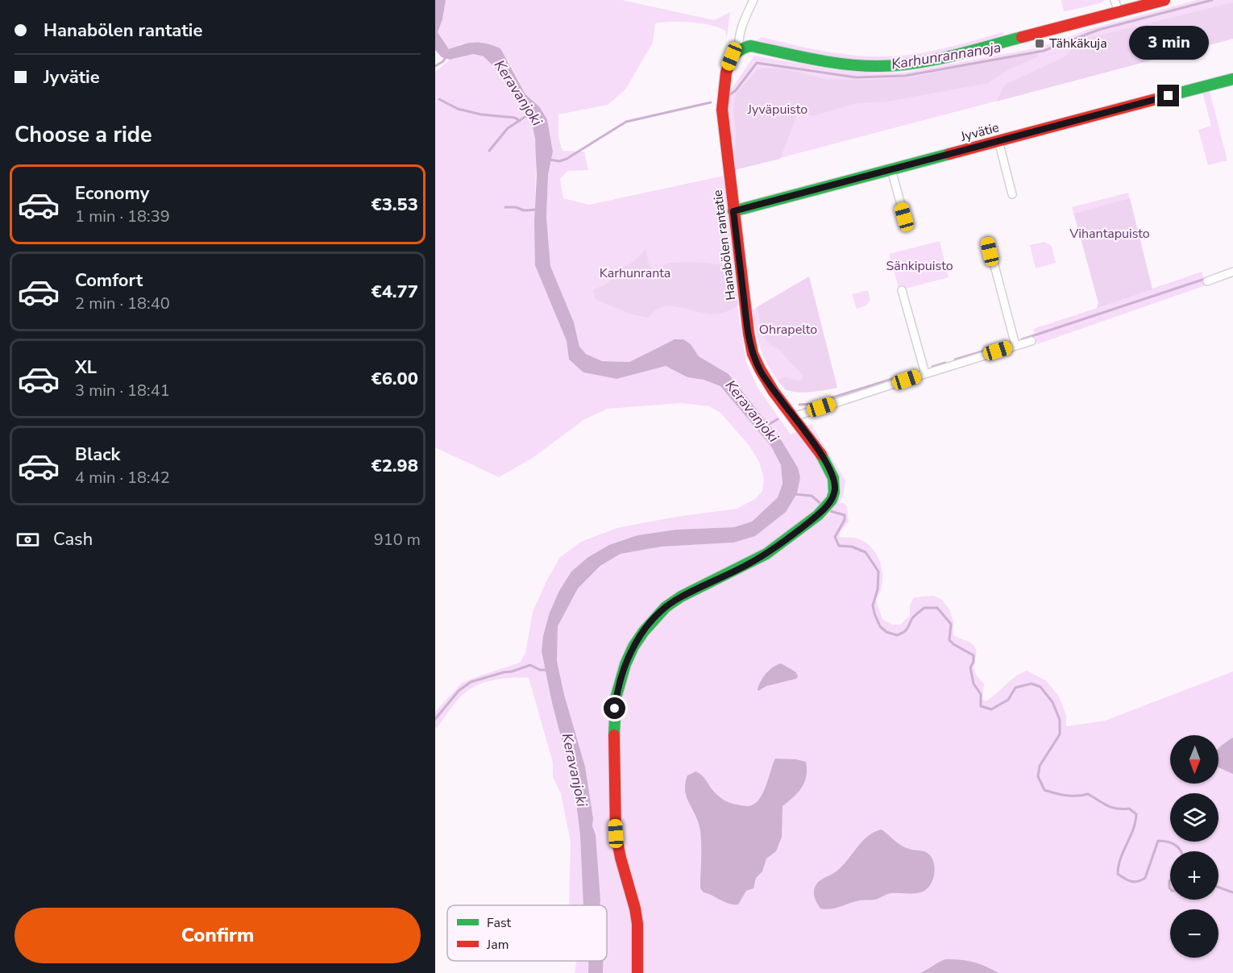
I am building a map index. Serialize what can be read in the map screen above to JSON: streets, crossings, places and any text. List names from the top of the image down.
{
  "streets": {
    "street": ["Jyvätie", "Hanabölen rantatie"]
  },
  "crossings": [
    ["Jyvätie", "Hanabölen rantatie"]
  ],
  "water": ["Karhunrannanoja", "Keravanjoki"],
  "parks": [
    "Jyväpuisto",
    "Vihantapuisto",
    "Sänkipuisto",
    "Karhunranta",
    "Ohrapelto"
  ],
  "places": {
    "transit": ["Tähkäkuja"]
  },
  "legend": ["Fast", "Jam"],
  "north": "bottom",
  "page": {
    "banner": ["Hanabölen rantatie", "Jyvätie"],
    "bubble": "3 min",
    "heading": "Choose a ride",
    "list": [
      {
        "name": "Economy",
        "note": "1 min · 18:39",
        "value": "€3.53"
      },
      {
        "name": "Comfort",
        "note": "2 min · 18:40",
        "value": "€4.77"
      },
      {
        "name": "XL",
        "note": "3 min · 18:41",
        "value": "€6.00"
      },
      {
        "name": "Black",
        "note": "4 min · 18:42",
        "value": "€2.98"
      }
    ],
    "pay": ["Cash", "910 m"],
    "map_buttons": ["+", "−"],
    "buttons": "Confirm"
  }
}
